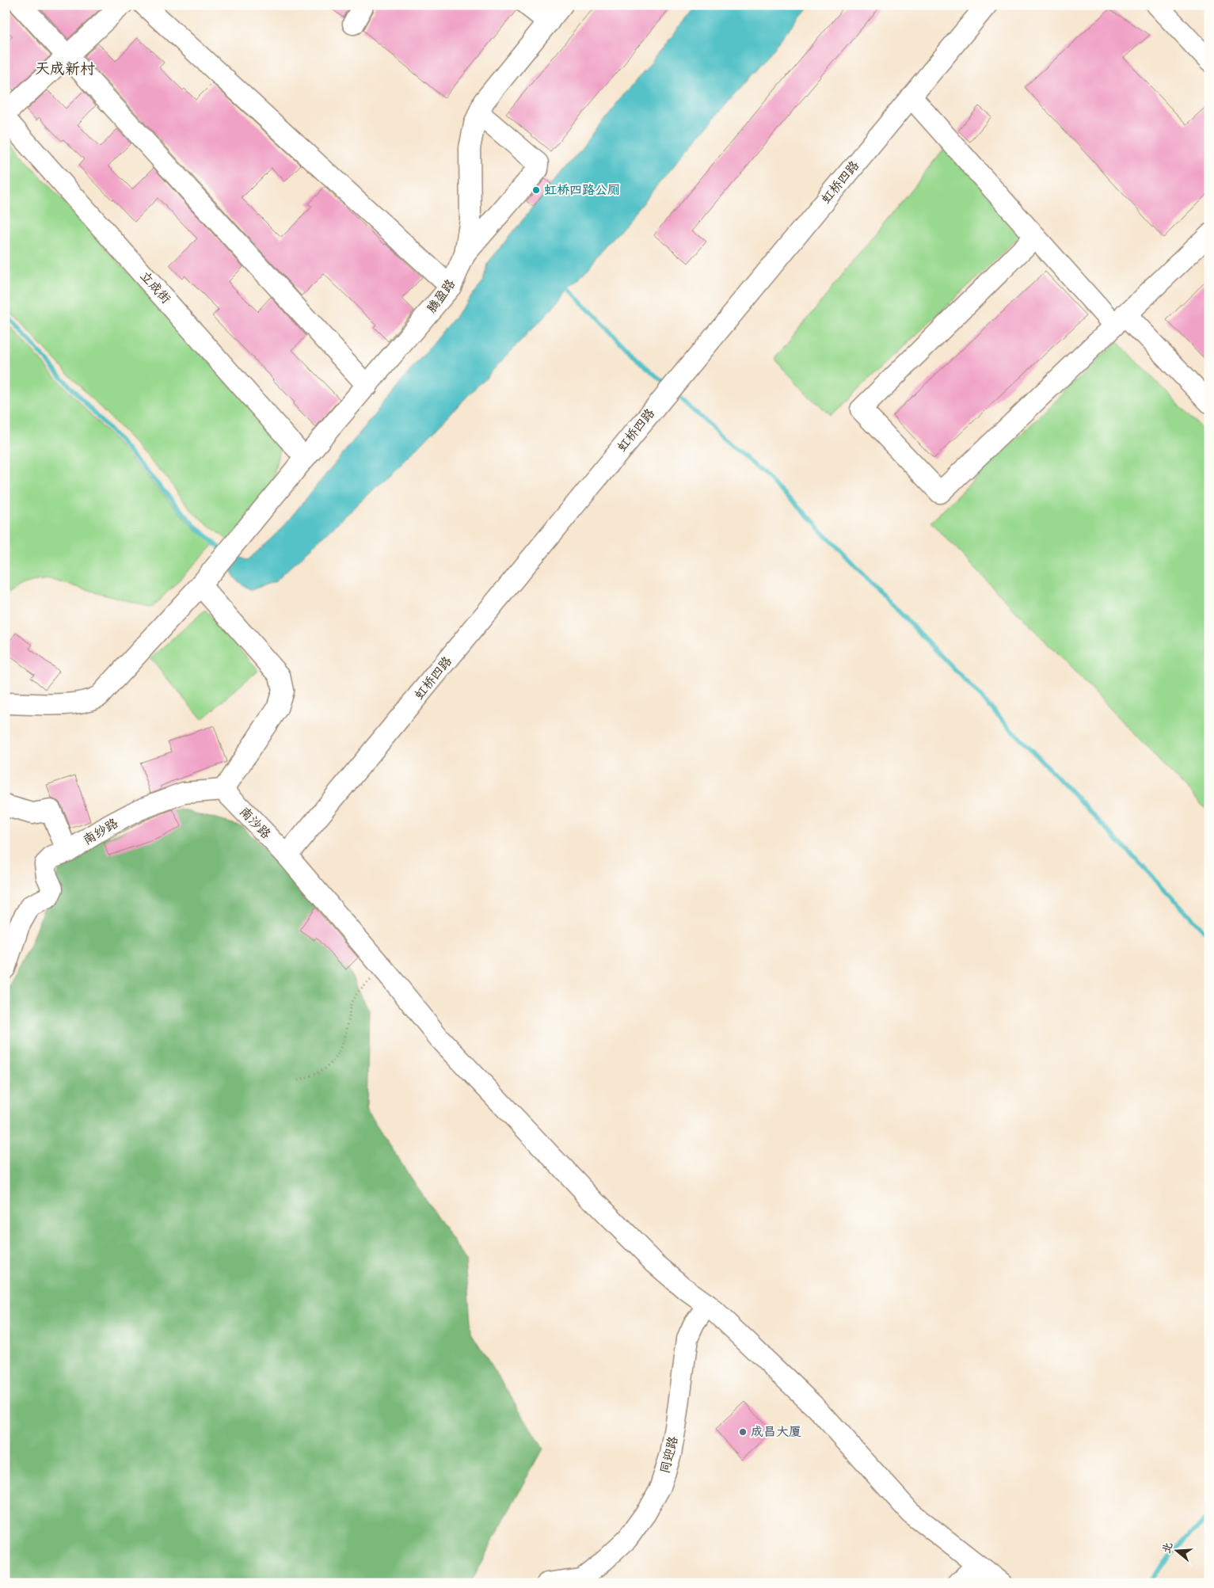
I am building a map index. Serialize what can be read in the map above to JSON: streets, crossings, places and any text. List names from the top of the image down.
{
  "streets": {
    "street": [
      "虹桥四路",
      "立成街",
      "腾盈路",
      "南沙路",
      "南纱路",
      "同迎路"
    ]
  },
  "crossings": [
    ["虹桥四路", "南沙路"],
    ["立成街", "腾盈路"],
    ["南沙路", "南纱路"],
    ["南沙路", "同迎路"]
  ],
  "districts": ["天成新村"],
  "places": ["虹桥四路公厕", "成昌大厦"],
  "north": "left"
}
